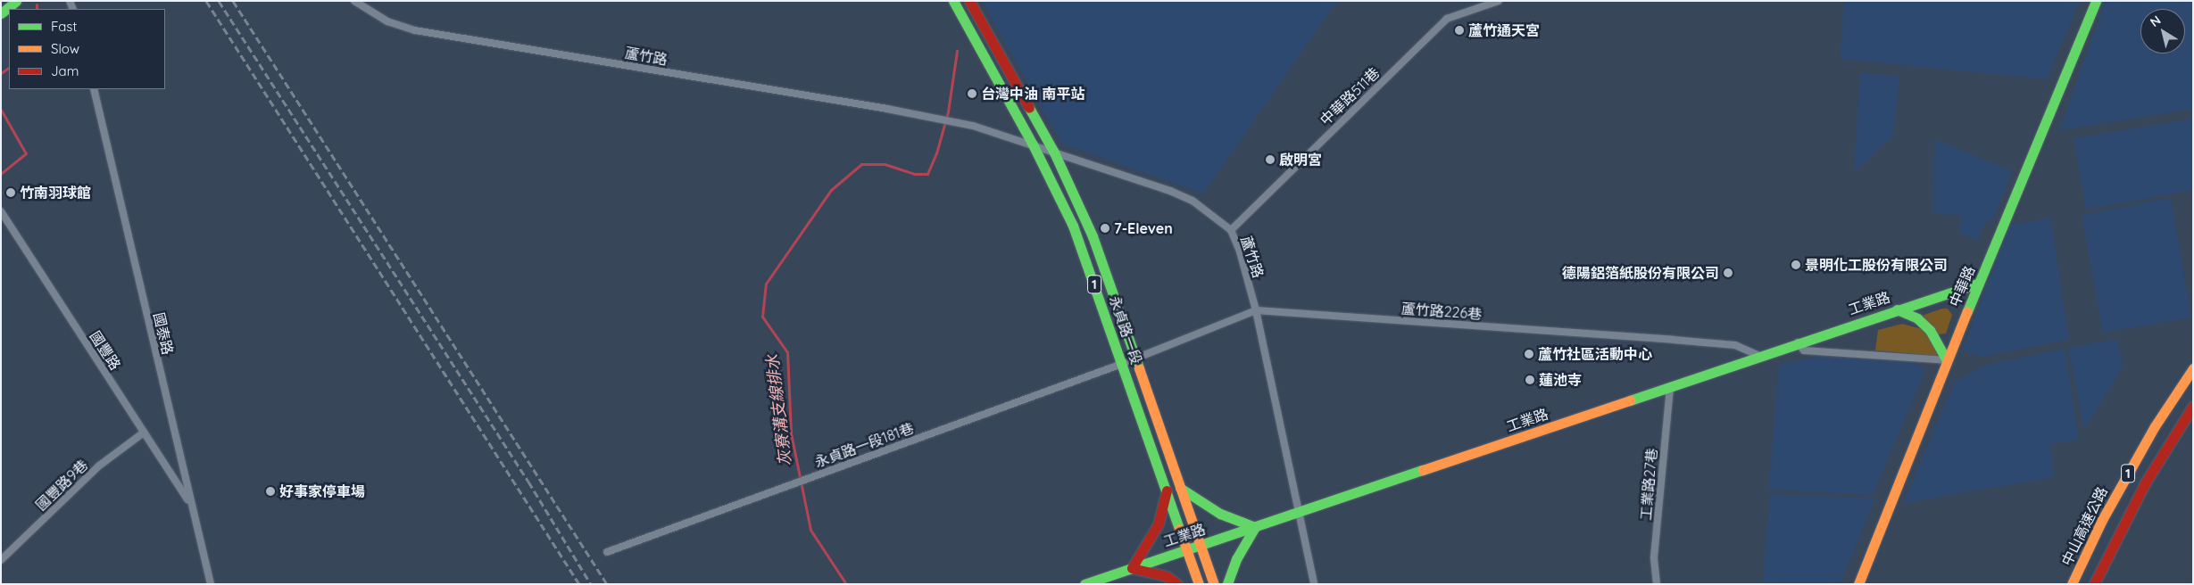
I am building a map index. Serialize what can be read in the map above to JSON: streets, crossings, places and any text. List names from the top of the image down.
{
  "streets": {
    "main road": [
      "1",
      "中華路",
      "工業路",
      "永貞路一段",
      "中山高速公路"
    ],
    "street": [
      "蘆竹路",
      "中華路511巷",
      "蘆竹路226巷",
      "國泰路",
      "國豐路",
      "永貞路一段181巷",
      "工業路27巷",
      "國豐路9巷"
    ]
  },
  "crossings": [
    ["蘆竹路", "中華路511巷"],
    ["蘆竹路", "工業路"],
    ["蘆竹路", "蘆竹路226巷"],
    ["蘆竹路", "永貞路一段"],
    ["中華路", "工業路"],
    ["工業路", "蘆竹路226巷"],
    ["工業路", "永貞路一段"],
    ["工業路", "工業路27巷"],
    ["蘆竹路226巷", "永貞路一段"],
    ["蘆竹路226巷", "永貞路一段181巷"],
    ["永貞路一段", "永貞路一段181巷"],
    ["國泰路", "國豐路"],
    ["國豐路", "國豐路9巷"]
  ],
  "water": ["灰寮溝支線排水"],
  "places": [
    "蘆竹通天宮",
    "台灣中油 南平站",
    "啟明宮",
    "竹南羽球館",
    "7-Eleven",
    "景明化工股份有限公司",
    "德陽鋁箔紙股份有限公司",
    "蘆竹社區活動中心",
    "蓮池寺",
    "好事家停車場"
  ],
  "legend": ["Fast", "Slow", "Jam"],
  "north": "top left"
}
